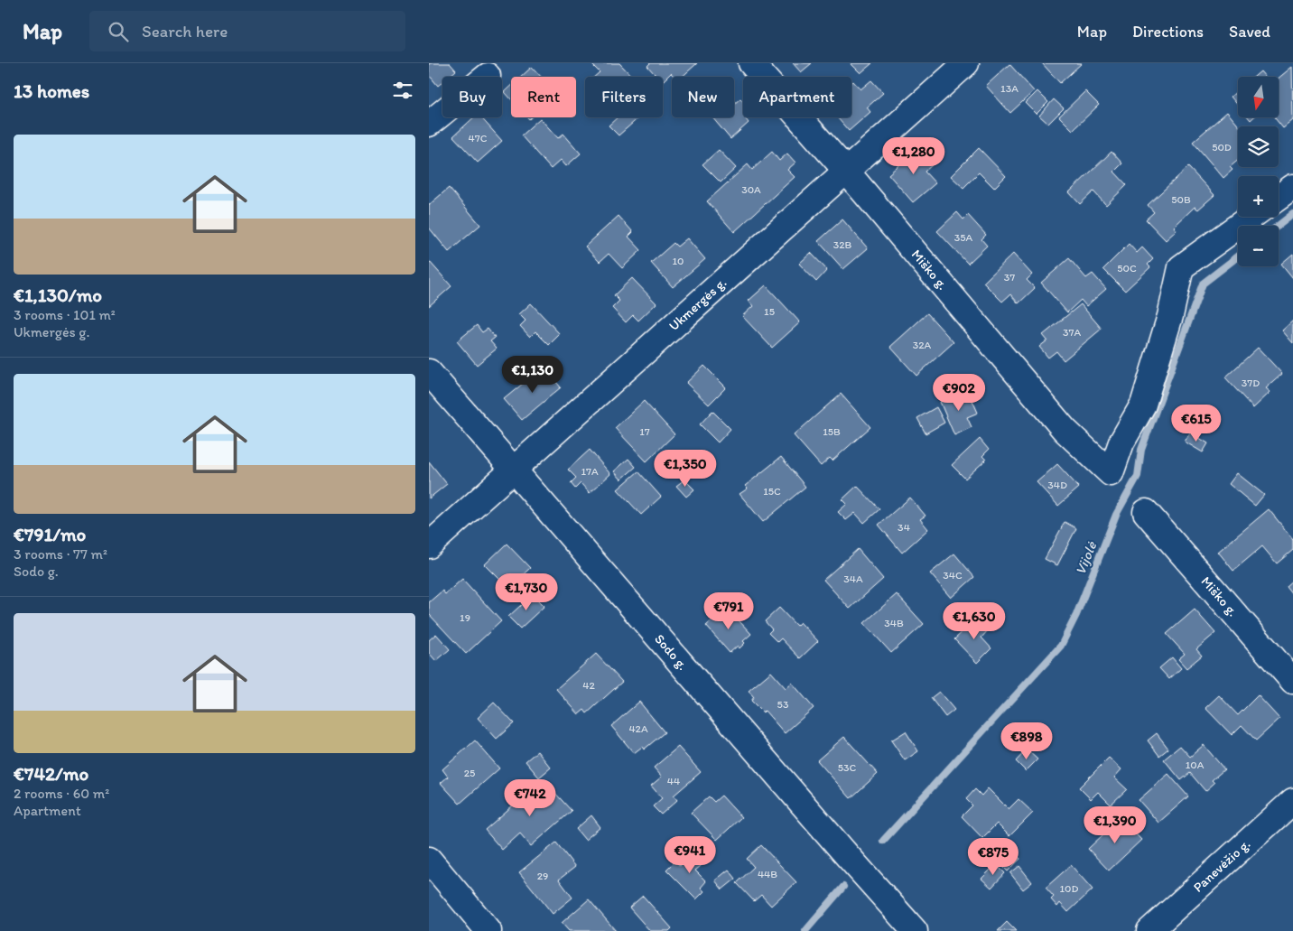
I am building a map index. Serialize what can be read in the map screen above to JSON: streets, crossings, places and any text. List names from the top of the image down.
{
  "streets": {
    "street": [
      "Miško g.",
      "Ukmergės g.",
      "Sodo g.",
      "Panevėžio g."
    ]
  },
  "crossings": [
    ["Miško g.", "Ukmergės g."],
    ["Ukmergės g.", "Sodo g."]
  ],
  "water": ["Vijolė"],
  "house_numbers": [
    "13A",
    "47C",
    "50D",
    "30A",
    "50B",
    "35A",
    "32B",
    "10",
    "50C",
    "37",
    "15",
    "37A",
    "32A",
    "37D",
    "17",
    "15B",
    "17A",
    "34D",
    "15C",
    "34",
    "34C",
    "34A",
    "19",
    "34B",
    "42",
    "53",
    "42A",
    "10A",
    "53C",
    "25",
    "44",
    "44B",
    "29",
    "10D"
  ],
  "north": "bottom",
  "page": {
    "header": "Map",
    "search": "Search here",
    "nav": ["Map", "Directions", "Saved"],
    "heading": "13 homes",
    "map_buttons": ["+", "−"],
    "chip": [
      "Buy",
      "Rent",
      "Filters",
      "New",
      "Apartment"
    ],
    "list": [
      {
        "name": "€1,130/mo",
        "note": "3 rooms · 101 m² · Ukmergės g."
      },
      {
        "name": "€791/mo",
        "note": "3 rooms · 77 m² · Sodo g."
      },
      {
        "name": "€742/mo",
        "note": "2 rooms · 60 m² · Apartment"
      }
    ],
    "price": [
      "€1,280",
      "€1,130",
      "€902",
      "€615",
      "€1,350",
      "€1,730",
      "€791",
      "€1,630",
      "€898",
      "€742",
      "€1,390",
      "€941",
      "€875"
    ]
  }
}
